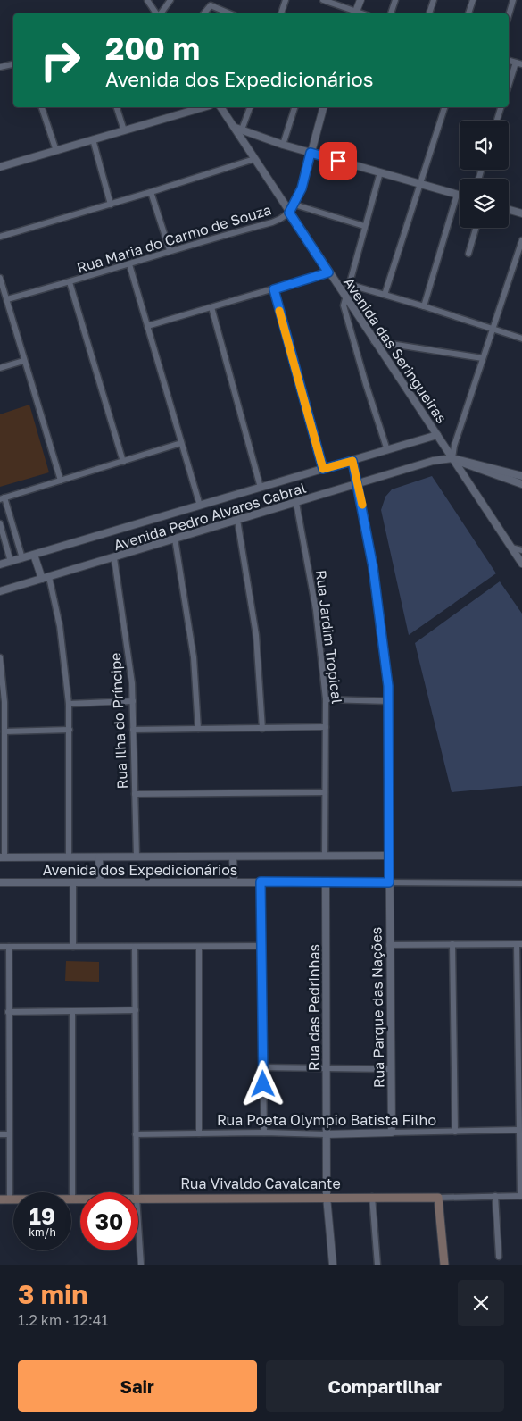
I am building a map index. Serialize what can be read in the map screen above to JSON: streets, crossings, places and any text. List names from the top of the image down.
{
  "streets": {
    "main road": ["Rua Vivaldo Cavalcante"],
    "street": [
      "Rua Maria do Carmo de Souza",
      "Avenida das Seringueiras",
      "Avenida Pedro Alvares Cabral",
      "Rua Jardim Tropical",
      "Rua Ilha do Príncipe",
      "Avenida dos Expedicionários",
      "Rua das Pedrinhas",
      "Rua Parque das Nações",
      "Rua Poeta Olympio Batista Filho"
    ]
  },
  "crossings": [
    ["Rua Maria do Carmo de Souza", "Avenida das Seringueiras"],
    ["Avenida das Seringueiras", "Avenida Pedro Alvares Cabral"],
    ["Avenida Pedro Alvares Cabral", "Rua Jardim Tropical"],
    ["Avenida Pedro Alvares Cabral", "Rua Ilha do Príncipe"],
    ["Avenida Pedro Alvares Cabral", "Rua Parque das Nações"],
    ["Rua Jardim Tropical", "Avenida dos Expedicionários"],
    ["Rua Ilha do Príncipe", "Avenida dos Expedicionários"],
    ["Avenida dos Expedicionários", "Rua das Pedrinhas"],
    ["Avenida dos Expedicionários", "Rua Parque das Nações"],
    ["Rua das Pedrinhas", "Rua Poeta Olympio Batista Filho"],
    ["Rua das Pedrinhas", "Rua Vivaldo Cavalcante"],
    ["Rua Parque das Nações", "Rua Poeta Olympio Batista Filho"]
  ],
  "page": {
    "turn": ["200 m", "Avenida dos Expedicionários"],
    "speed": "19 km/h",
    "limit": "30",
    "heading": ["3 min", "1.2 km · 12:41"],
    "buttons": ["Sair", "Compartilhar"]
  }
}
